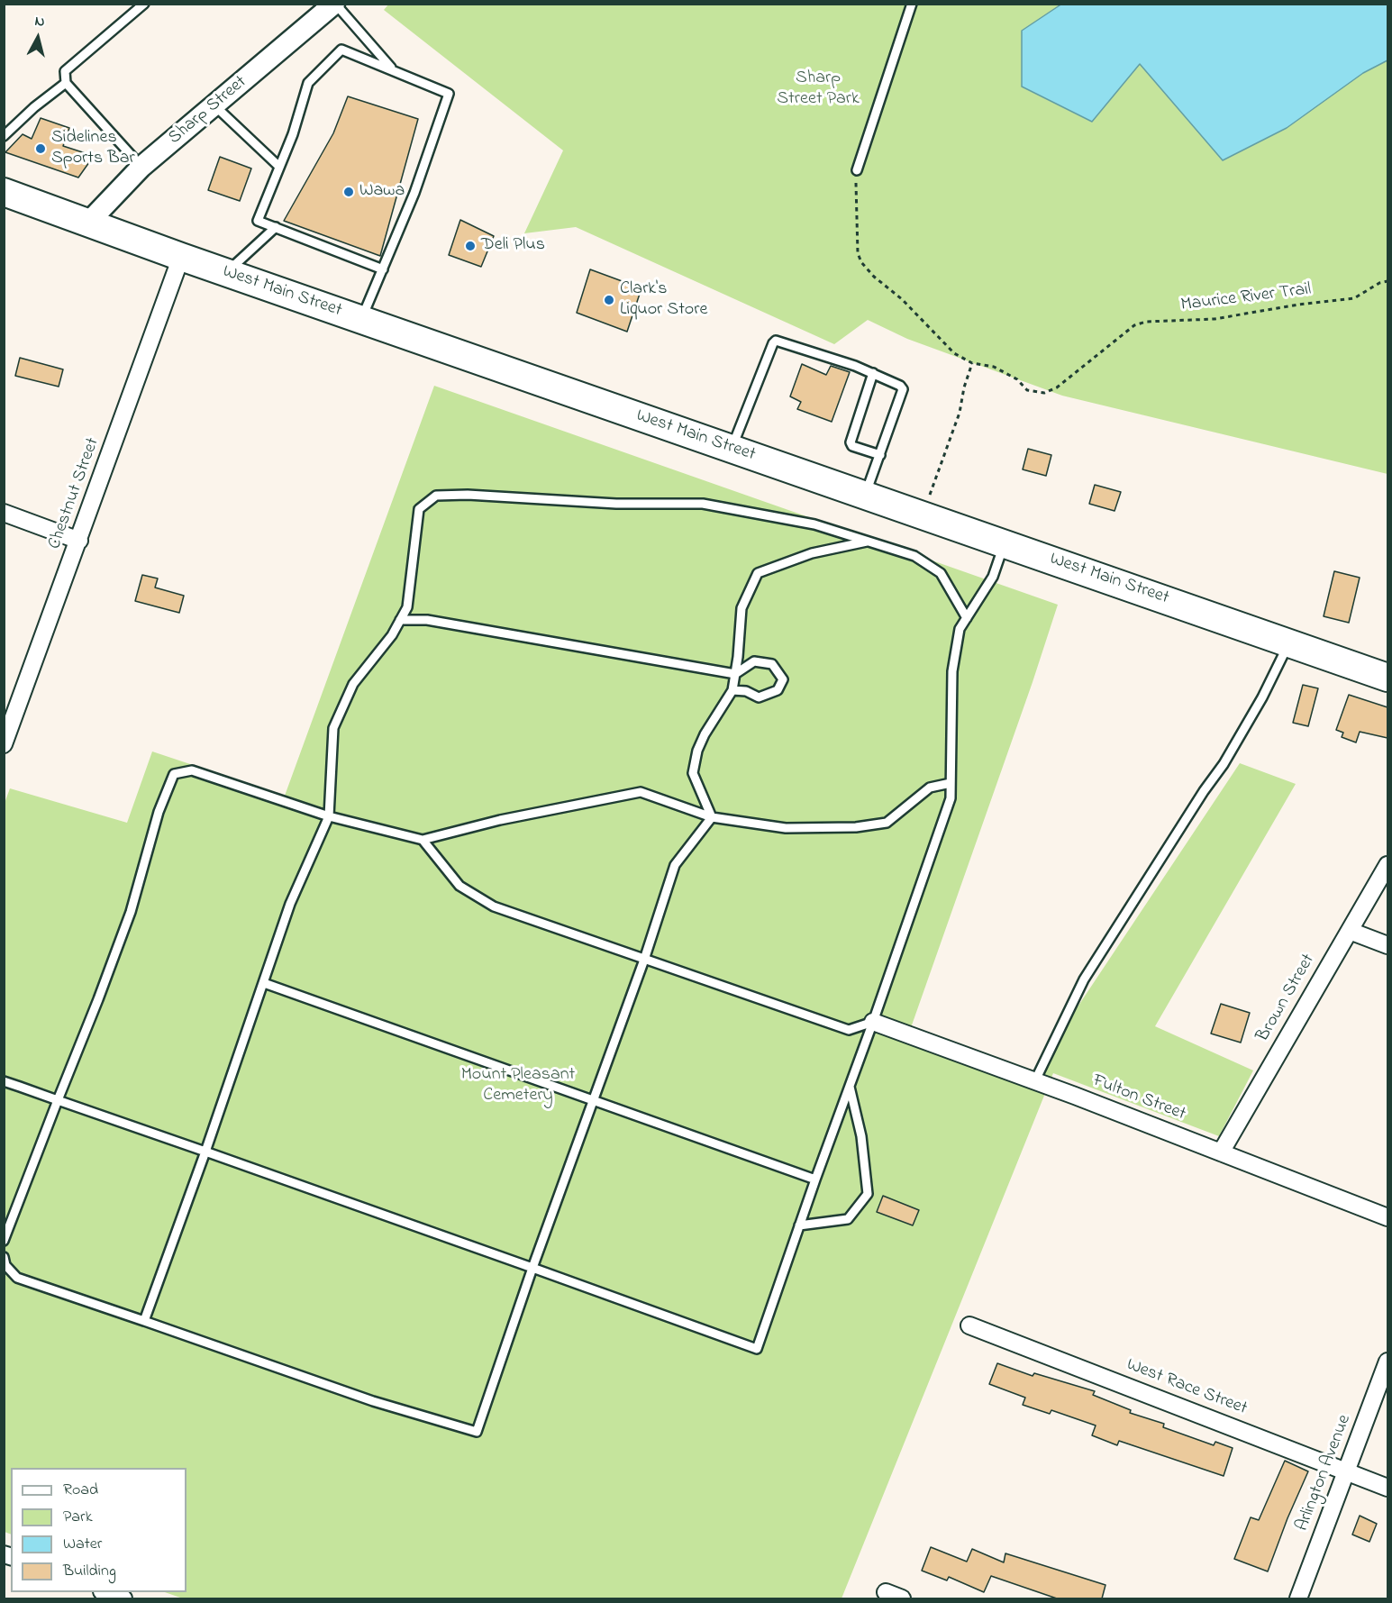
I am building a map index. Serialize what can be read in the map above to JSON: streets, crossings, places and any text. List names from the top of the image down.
{
  "streets": {
    "highway": ["West Main Street"],
    "street": [
      "Sharp Street",
      "Chestnut Street",
      "Brown Street",
      "Fulton Street",
      "West Race Street",
      "Arlington Avenue"
    ],
    "path": ["Maurice River Trail"]
  },
  "crossings": [
    ["Sharp Street", "West Main Street"],
    ["West Main Street", "Chestnut Street"],
    ["Brown Street", "Fulton Street"],
    ["West Race Street", "Arlington Avenue"]
  ],
  "parks": ["Sharp Street Park", "Mount Pleasant Cemetery"],
  "places": [
    "Sidelines Sports Bar",
    "Wawa",
    "Deli Plus",
    "Clark's Liquor Store"
  ],
  "legend": [
    "Road",
    "Park",
    "Water",
    "Building"
  ],
  "north": "top"
}
